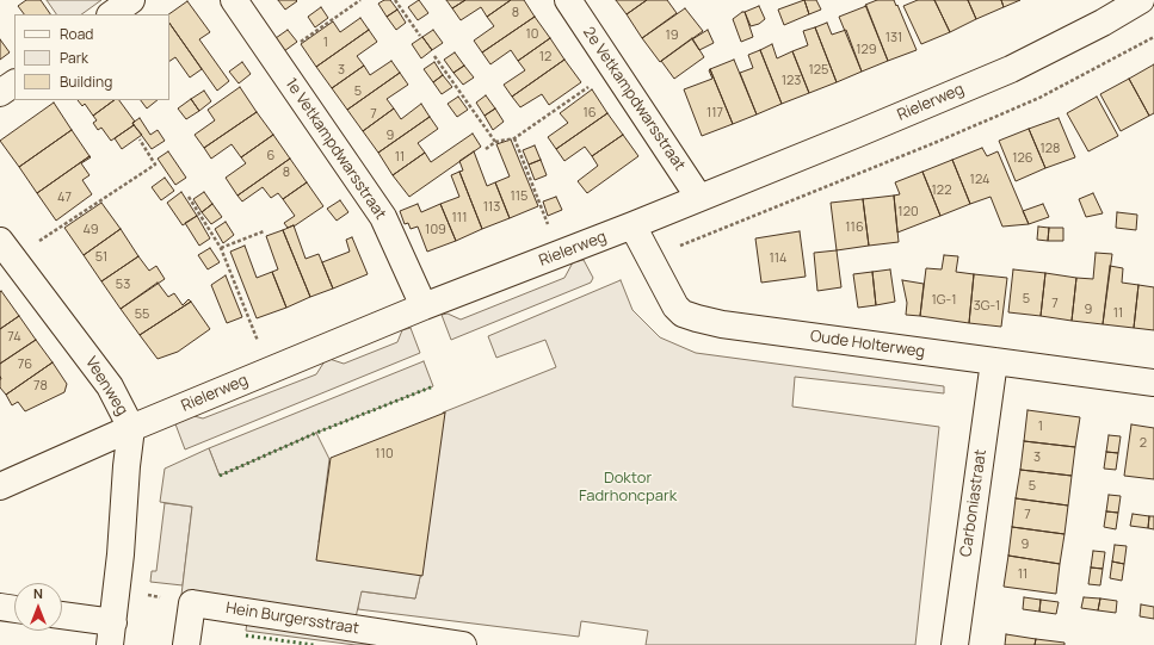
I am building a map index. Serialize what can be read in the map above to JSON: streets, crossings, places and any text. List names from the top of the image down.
{
  "streets": {
    "street": [
      "2e Vetkampdwarsstraat",
      "Rielerweg",
      "1e Vetkampdwarsstraat",
      "Oude Holterweg",
      "Veenweg",
      "Carboniastraat",
      "Hein Burgersstraat"
    ]
  },
  "crossings": [
    ["2e Vetkampdwarsstraat", "Rielerweg"],
    ["Rielerweg", "1e Vetkampdwarsstraat"],
    ["Rielerweg", "Oude Holterweg"],
    ["Rielerweg", "Veenweg"],
    ["Oude Holterweg", "Carboniastraat"]
  ],
  "parks": ["Doktor Fadrhoncpark"],
  "house_numbers": [
    "8",
    "10",
    "19",
    "131",
    "1",
    "129",
    "12",
    "3",
    "125",
    "123",
    "5",
    "16",
    "117",
    "7",
    "9",
    "128",
    "6",
    "11",
    "126",
    "8",
    "124",
    "122",
    "115",
    "47",
    "113",
    "120",
    "111",
    "116",
    "49",
    "109",
    "51",
    "114",
    "53",
    "5",
    "1G-1",
    "7",
    "3G-1",
    "9",
    "11",
    "55",
    "74",
    "76",
    "78",
    "1",
    "2",
    "110",
    "3",
    "5",
    "7",
    "9",
    "11"
  ],
  "legend": ["Road", "Park", "Building"],
  "north": "top"
}
